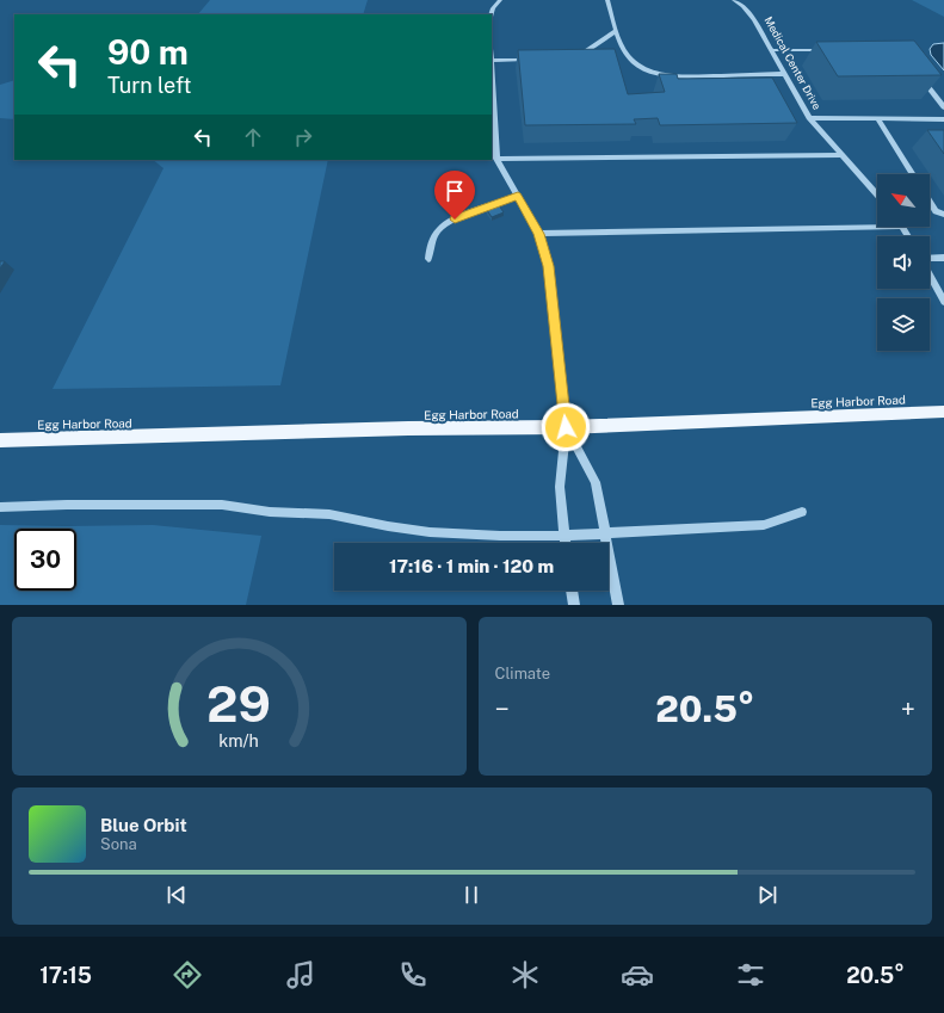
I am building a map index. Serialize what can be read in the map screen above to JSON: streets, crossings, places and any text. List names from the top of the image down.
{
  "streets": {
    "main road": ["Egg Harbor Road"],
    "street": ["Medical Center Drive"]
  },
  "north": "top left",
  "page": {
    "turn": ["90 m", "Turn left"],
    "limit": "30",
    "trip": "17:16 · 1 min · 120 m",
    "tile": "Climate",
    "heat": ["−", "20.5°", "+"],
    "song": ["Blue Orbit", "Sona"],
    "tabs": ["17:15", "20.5°"],
    "gauge": ["29", "km/h"]
  }
}
